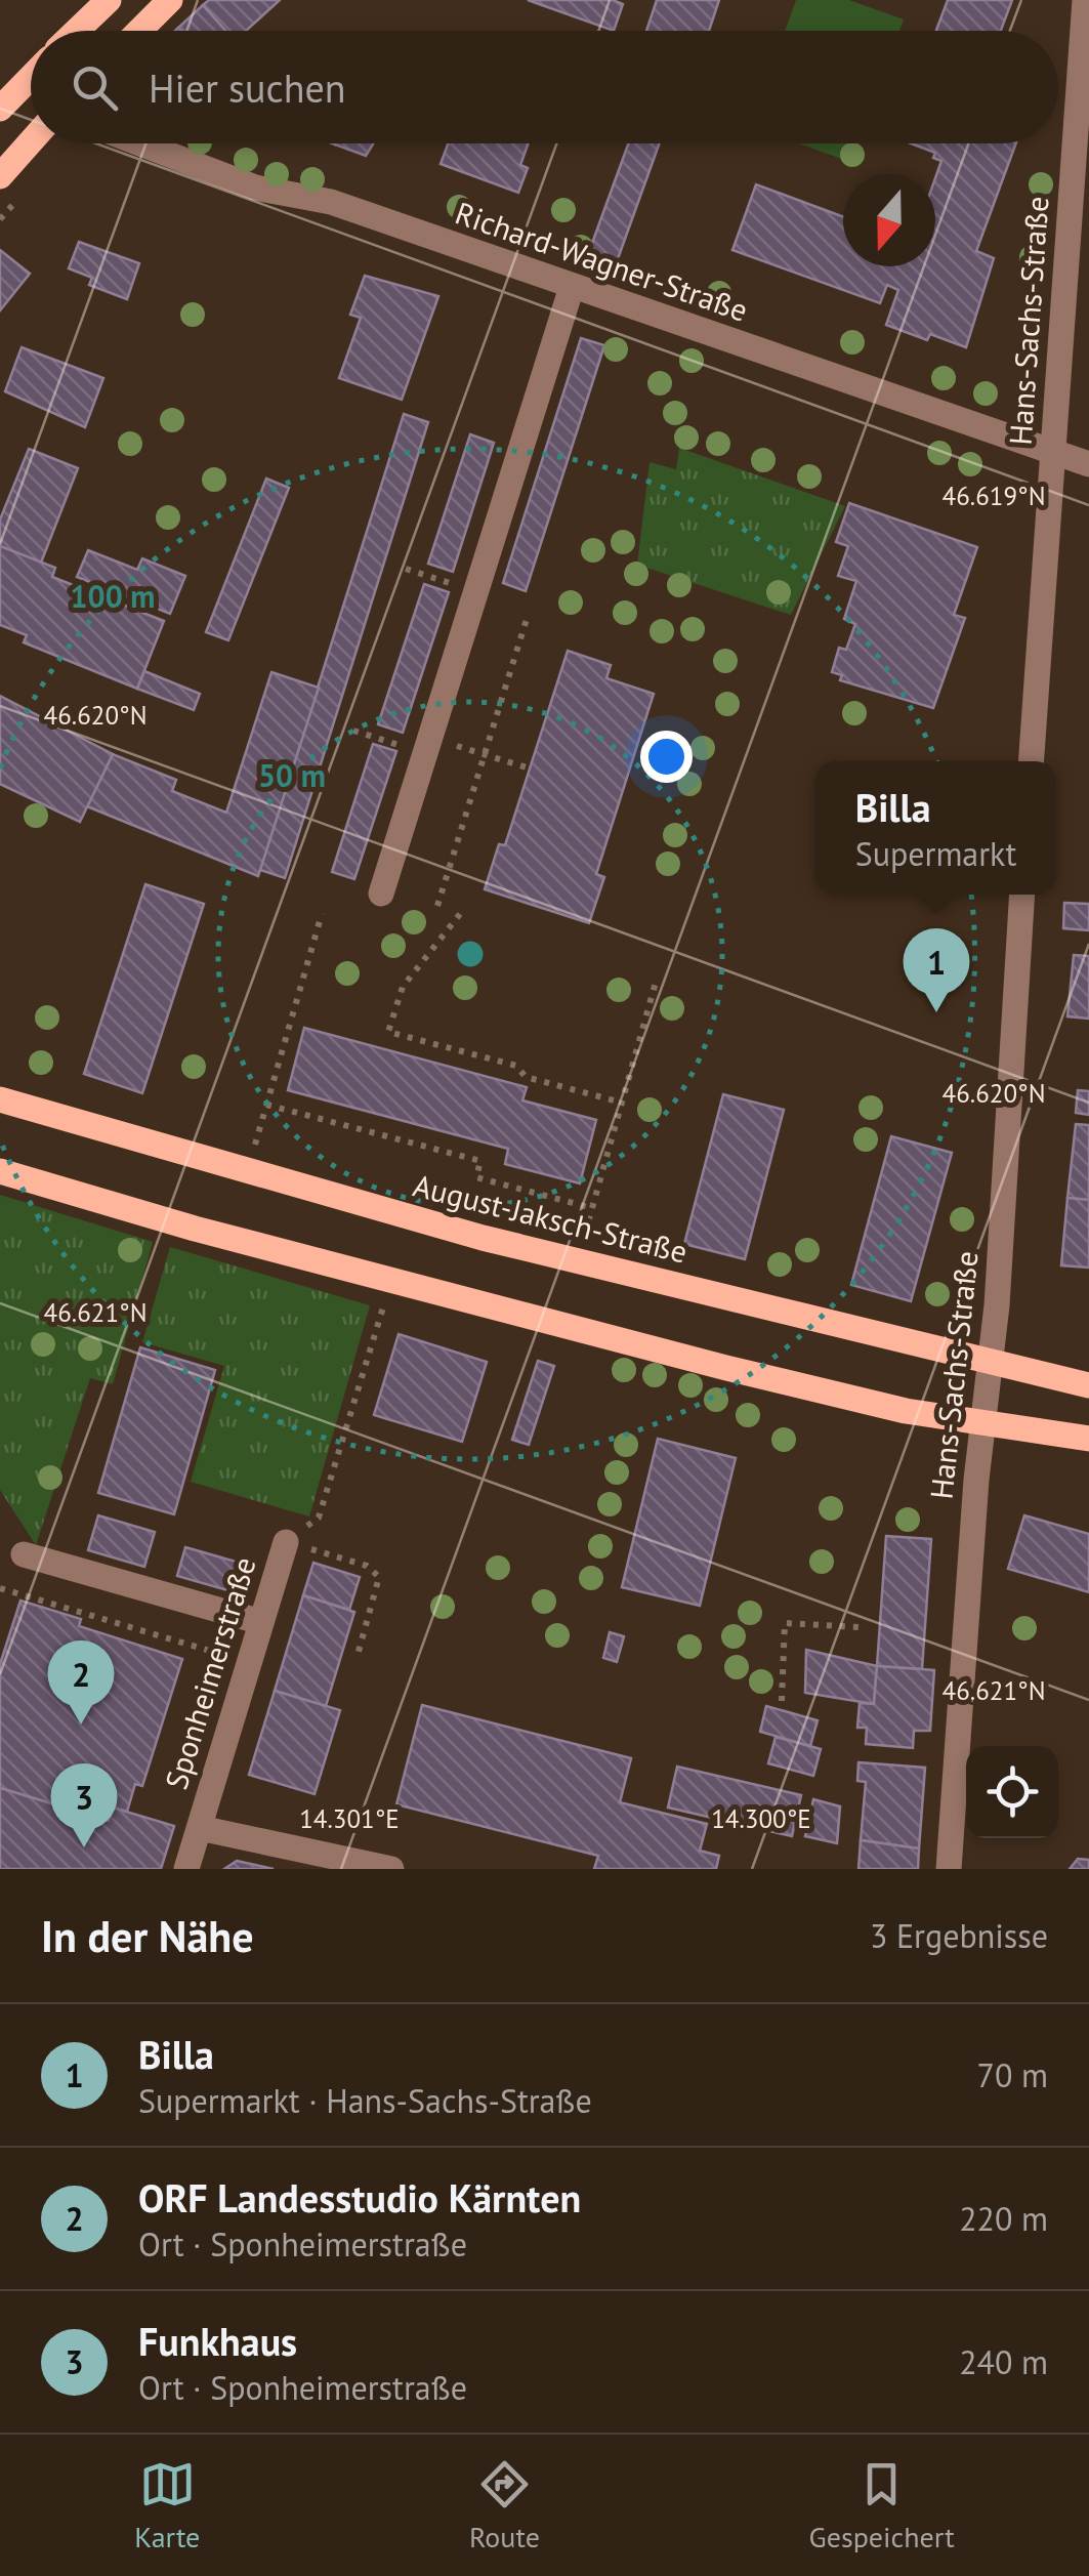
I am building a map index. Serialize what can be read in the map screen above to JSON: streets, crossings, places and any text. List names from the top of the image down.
{
  "streets": {
    "main road": ["August-Jaksch-Straße"],
    "street": ["Richard-Wagner-Straße", "Hans-Sachs-Straße", "Sponheimerstraße"]
  },
  "crossings": [
    ["Richard-Wagner-Straße", "Hans-Sachs-Straße"],
    ["Hans-Sachs-Straße", "August-Jaksch-Straße"]
  ],
  "north": "bottom",
  "page": {
    "search": "Hier suchen",
    "popup": ["Billa", "Supermarkt"],
    "pins": ["1", "2", "3"],
    "heading": ["In der Nähe", "3 Ergebnisse"],
    "list": [
      {
        "mark": "1",
        "name": "Billa",
        "note": "Supermarkt · Hans-Sachs-Straße",
        "value": "70 m"
      },
      {
        "mark": "2",
        "name": "ORF Landesstudio Kärnten",
        "note": "Ort · Sponheimerstraße",
        "value": "220 m"
      },
      {
        "mark": "3",
        "name": "Funkhaus",
        "note": "Ort · Sponheimerstraße",
        "value": "240 m"
      }
    ],
    "nav": ["Karte", "Route", "Gespeichert"]
  },
  "coordinates": [
    "46.619°N",
    "46.620°N",
    "46.621°N",
    "14.301°E",
    "14.300°E"
  ],
  "rings": ["100 m", "50 m"]
}
